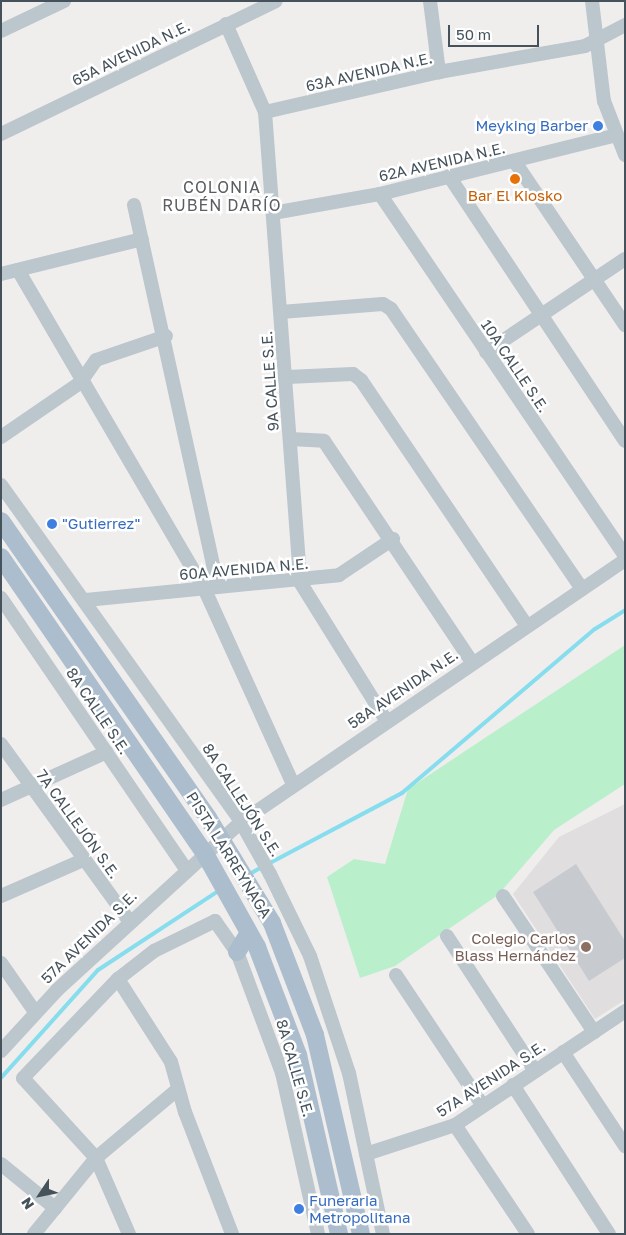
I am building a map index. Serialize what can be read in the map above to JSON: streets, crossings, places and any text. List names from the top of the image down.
{
  "streets": {
    "main road": ["PISTA LARREYNAGA"],
    "street": [
      "65A AVENIDA N.E.",
      "63A AVENIDA N.E.",
      "62A AVENIDA N.E.",
      "10A CALLE S.E.",
      "9A CALLE S.E.",
      "60A AVENIDA N.E.",
      "58A AVENIDA N.E.",
      "8A CALLE S.E.",
      "8A CALLEJÓN S.E.",
      "7A CALLEJÓN S.E.",
      "57A AVENIDA S.E."
    ]
  },
  "crossings": [
    ["65A AVENIDA N.E.", "9A CALLE S.E."],
    ["63A AVENIDA N.E.", "9A CALLE S.E."],
    ["62A AVENIDA N.E.", "10A CALLE S.E."],
    ["62A AVENIDA N.E.", "9A CALLE S.E."],
    ["10A CALLE S.E.", "58A AVENIDA N.E."],
    ["9A CALLE S.E.", "60A AVENIDA N.E."],
    ["9A CALLE S.E.", "58A AVENIDA N.E."],
    ["60A AVENIDA N.E.", "8A CALLEJÓN S.E."],
    ["58A AVENIDA N.E.", "8A CALLEJÓN S.E."],
    ["58A AVENIDA N.E.", "PISTA LARREYNAGA"],
    ["58A AVENIDA N.E.", "57A AVENIDA S.E."],
    ["8A CALLE S.E.", "57A AVENIDA S.E."],
    ["8A CALLEJÓN S.E.", "57A AVENIDA S.E."],
    ["7A CALLEJÓN S.E.", "57A AVENIDA S.E."],
    ["PISTA LARREYNAGA", "57A AVENIDA S.E."]
  ],
  "districts": ["COLONIA RUBÉN DARÍO"],
  "places": [
    "Meyking Barber",
    "Bar El Kiosko",
    "\"Gutierrez\"",
    "Colegio Carlos Blass Hernández",
    "Funeraria Metropolitana"
  ],
  "scale_bar": "50 m",
  "north": "bottom left"
}
